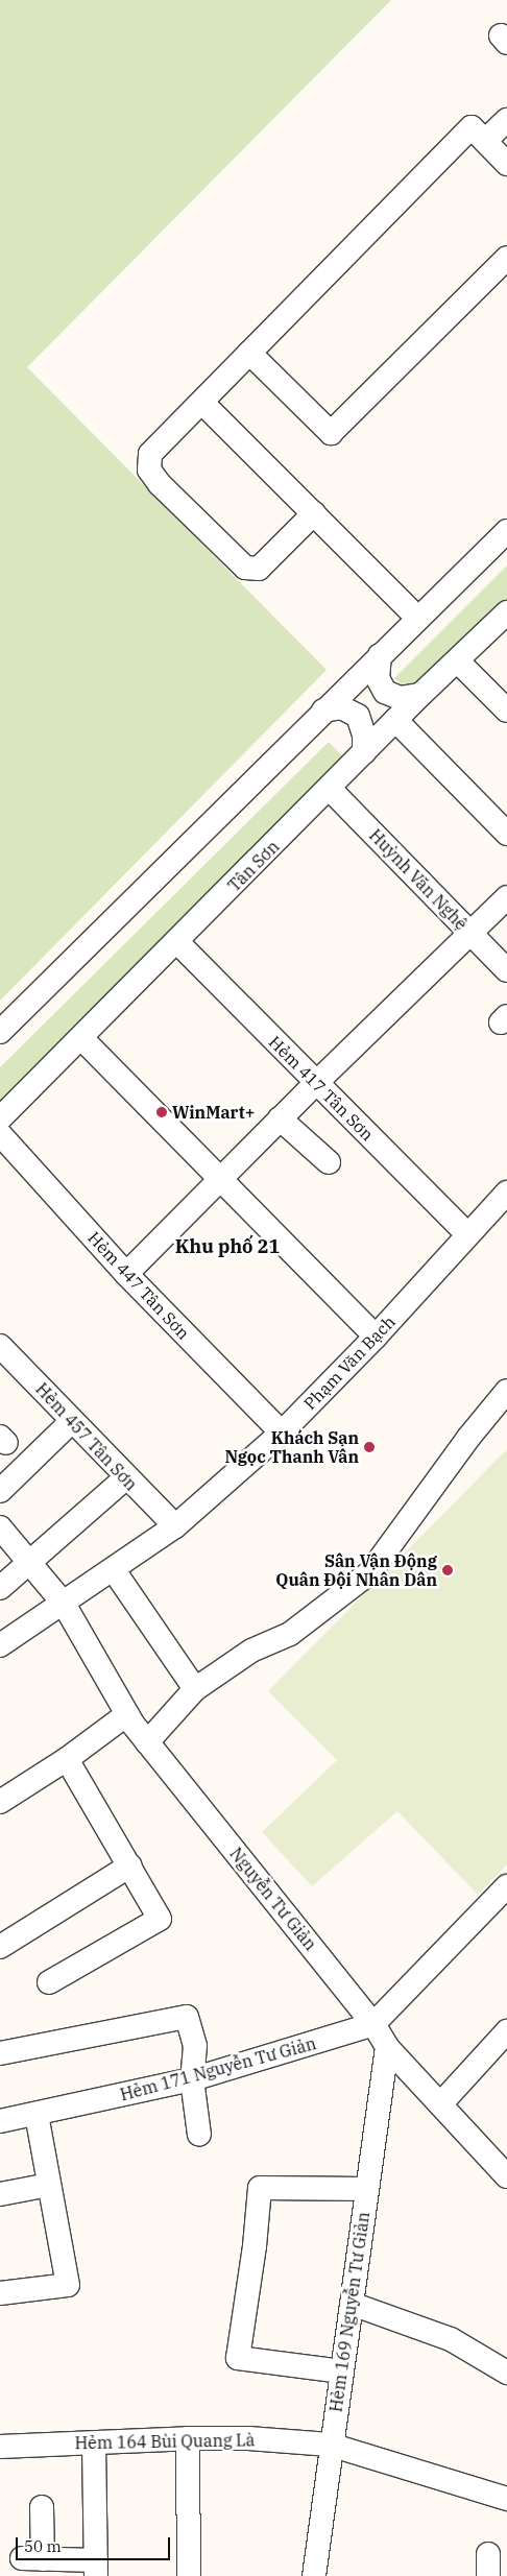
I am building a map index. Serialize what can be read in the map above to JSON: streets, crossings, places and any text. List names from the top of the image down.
{
  "streets": {
    "street": [
      "Tân Sơn",
      "Huỳnh Văn Nghệ",
      "Hẻm 417 Tân Sơn",
      "Hẻm 447 Tân Sơn",
      "Phạm Văn Bạch",
      "Hẻm 457 Tân Sơn",
      "Nguyễn Tư Giản",
      "Hẻm 171 Nguyễn Tư Giản",
      "Hẻm 169 Nguyễn Tư Giản",
      "Hẻm 164 Bùi Quang Là"
    ]
  },
  "crossings": [
    ["Tân Sơn", "Huỳnh Văn Nghệ"],
    ["Tân Sơn", "Hẻm 417 Tân Sơn"],
    ["Hẻm 417 Tân Sơn", "Phạm Văn Bạch"],
    ["Hẻm 447 Tân Sơn", "Phạm Văn Bạch"],
    ["Phạm Văn Bạch", "Hẻm 457 Tân Sơn"],
    ["Phạm Văn Bạch", "Nguyễn Tư Giản"],
    ["Nguyễn Tư Giản", "Hẻm 171 Nguyễn Tư Giản"],
    ["Nguyễn Tư Giản", "Hẻm 169 Nguyễn Tư Giản"],
    ["Hẻm 169 Nguyễn Tư Giản", "Hẻm 164 Bùi Quang Là"]
  ],
  "districts": ["Khu phố 21"],
  "places": ["WinMart+", "Khách Sạn Ngọc Thanh Vân", "Sân Vận Động Quân Đội Nhân Dân"],
  "scale_bar": "50 m"
}
